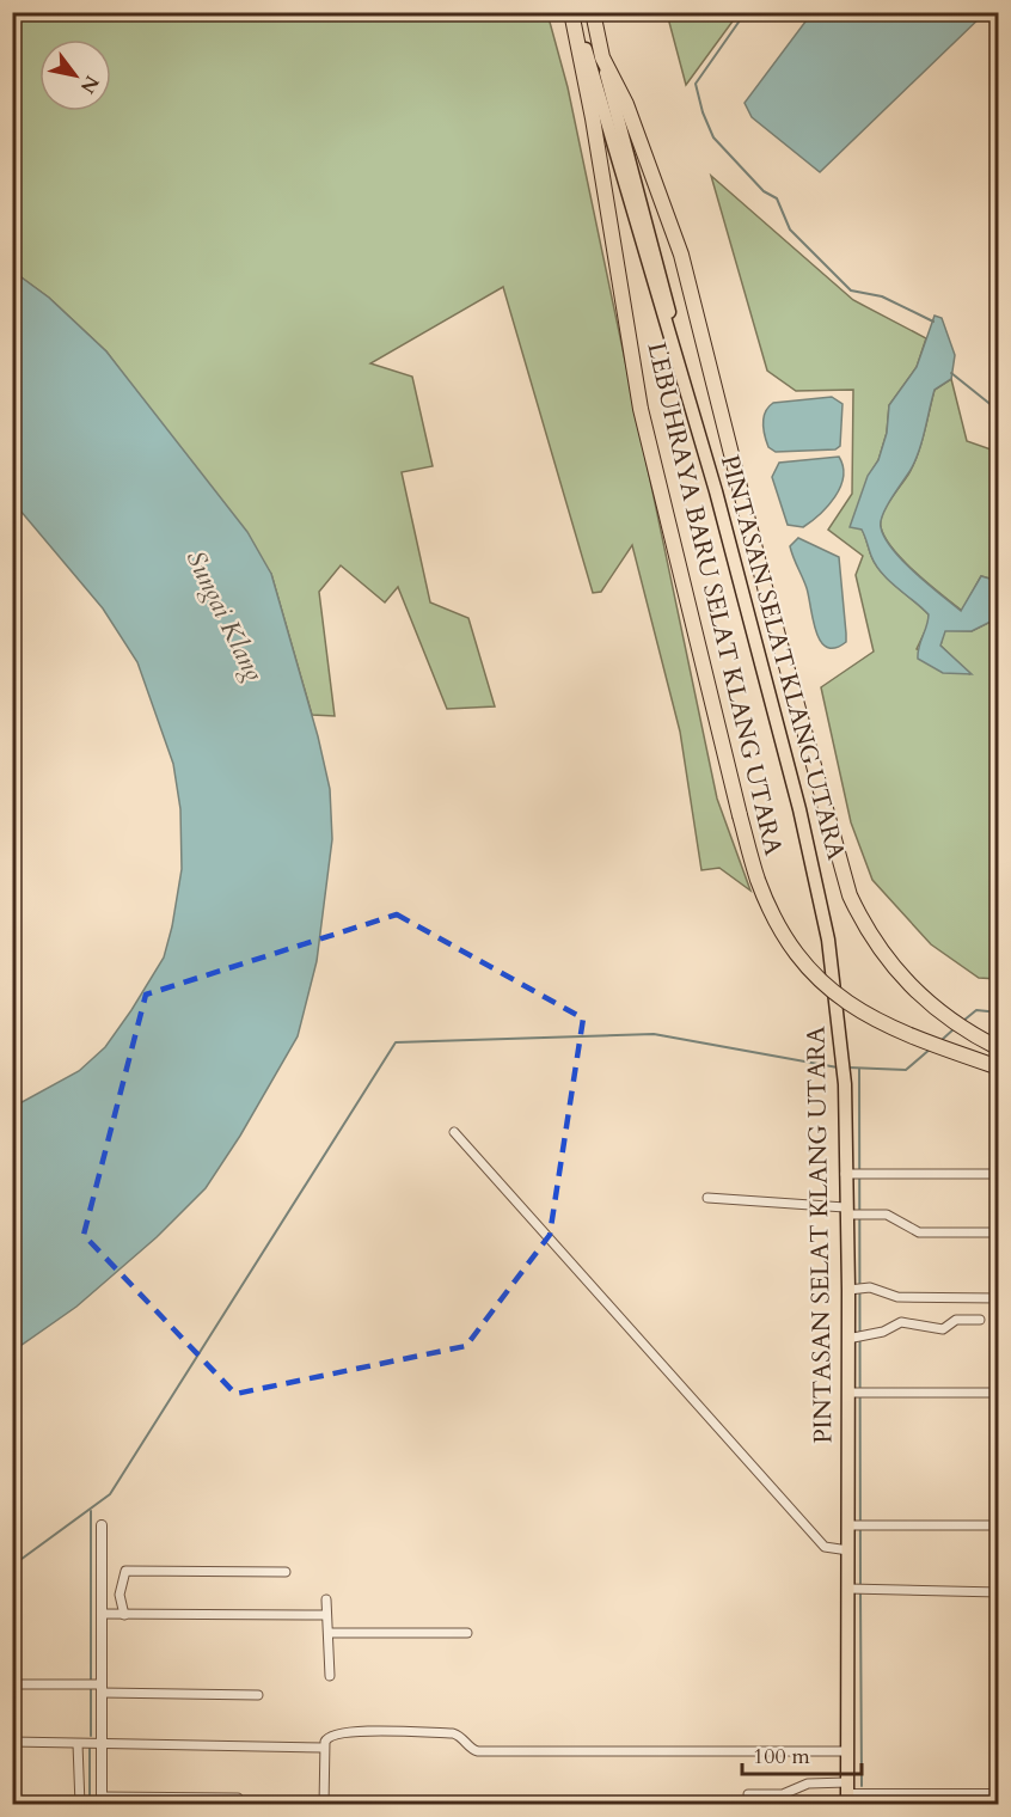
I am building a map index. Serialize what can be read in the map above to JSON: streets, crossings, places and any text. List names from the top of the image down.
{
  "streets": {
    "highway": ["LEBUHRAYA BARU SELAT KLANG UTARA", "PINTASAN SELAT KLANG UTARA"]
  },
  "crossings": [
    ["LEBUHRAYA BARU SELAT KLANG UTARA", "PINTASAN SELAT KLANG UTARA"]
  ],
  "water": ["Sungai Klang"],
  "scale_bar": "100 m",
  "north": "bottom right"
}
